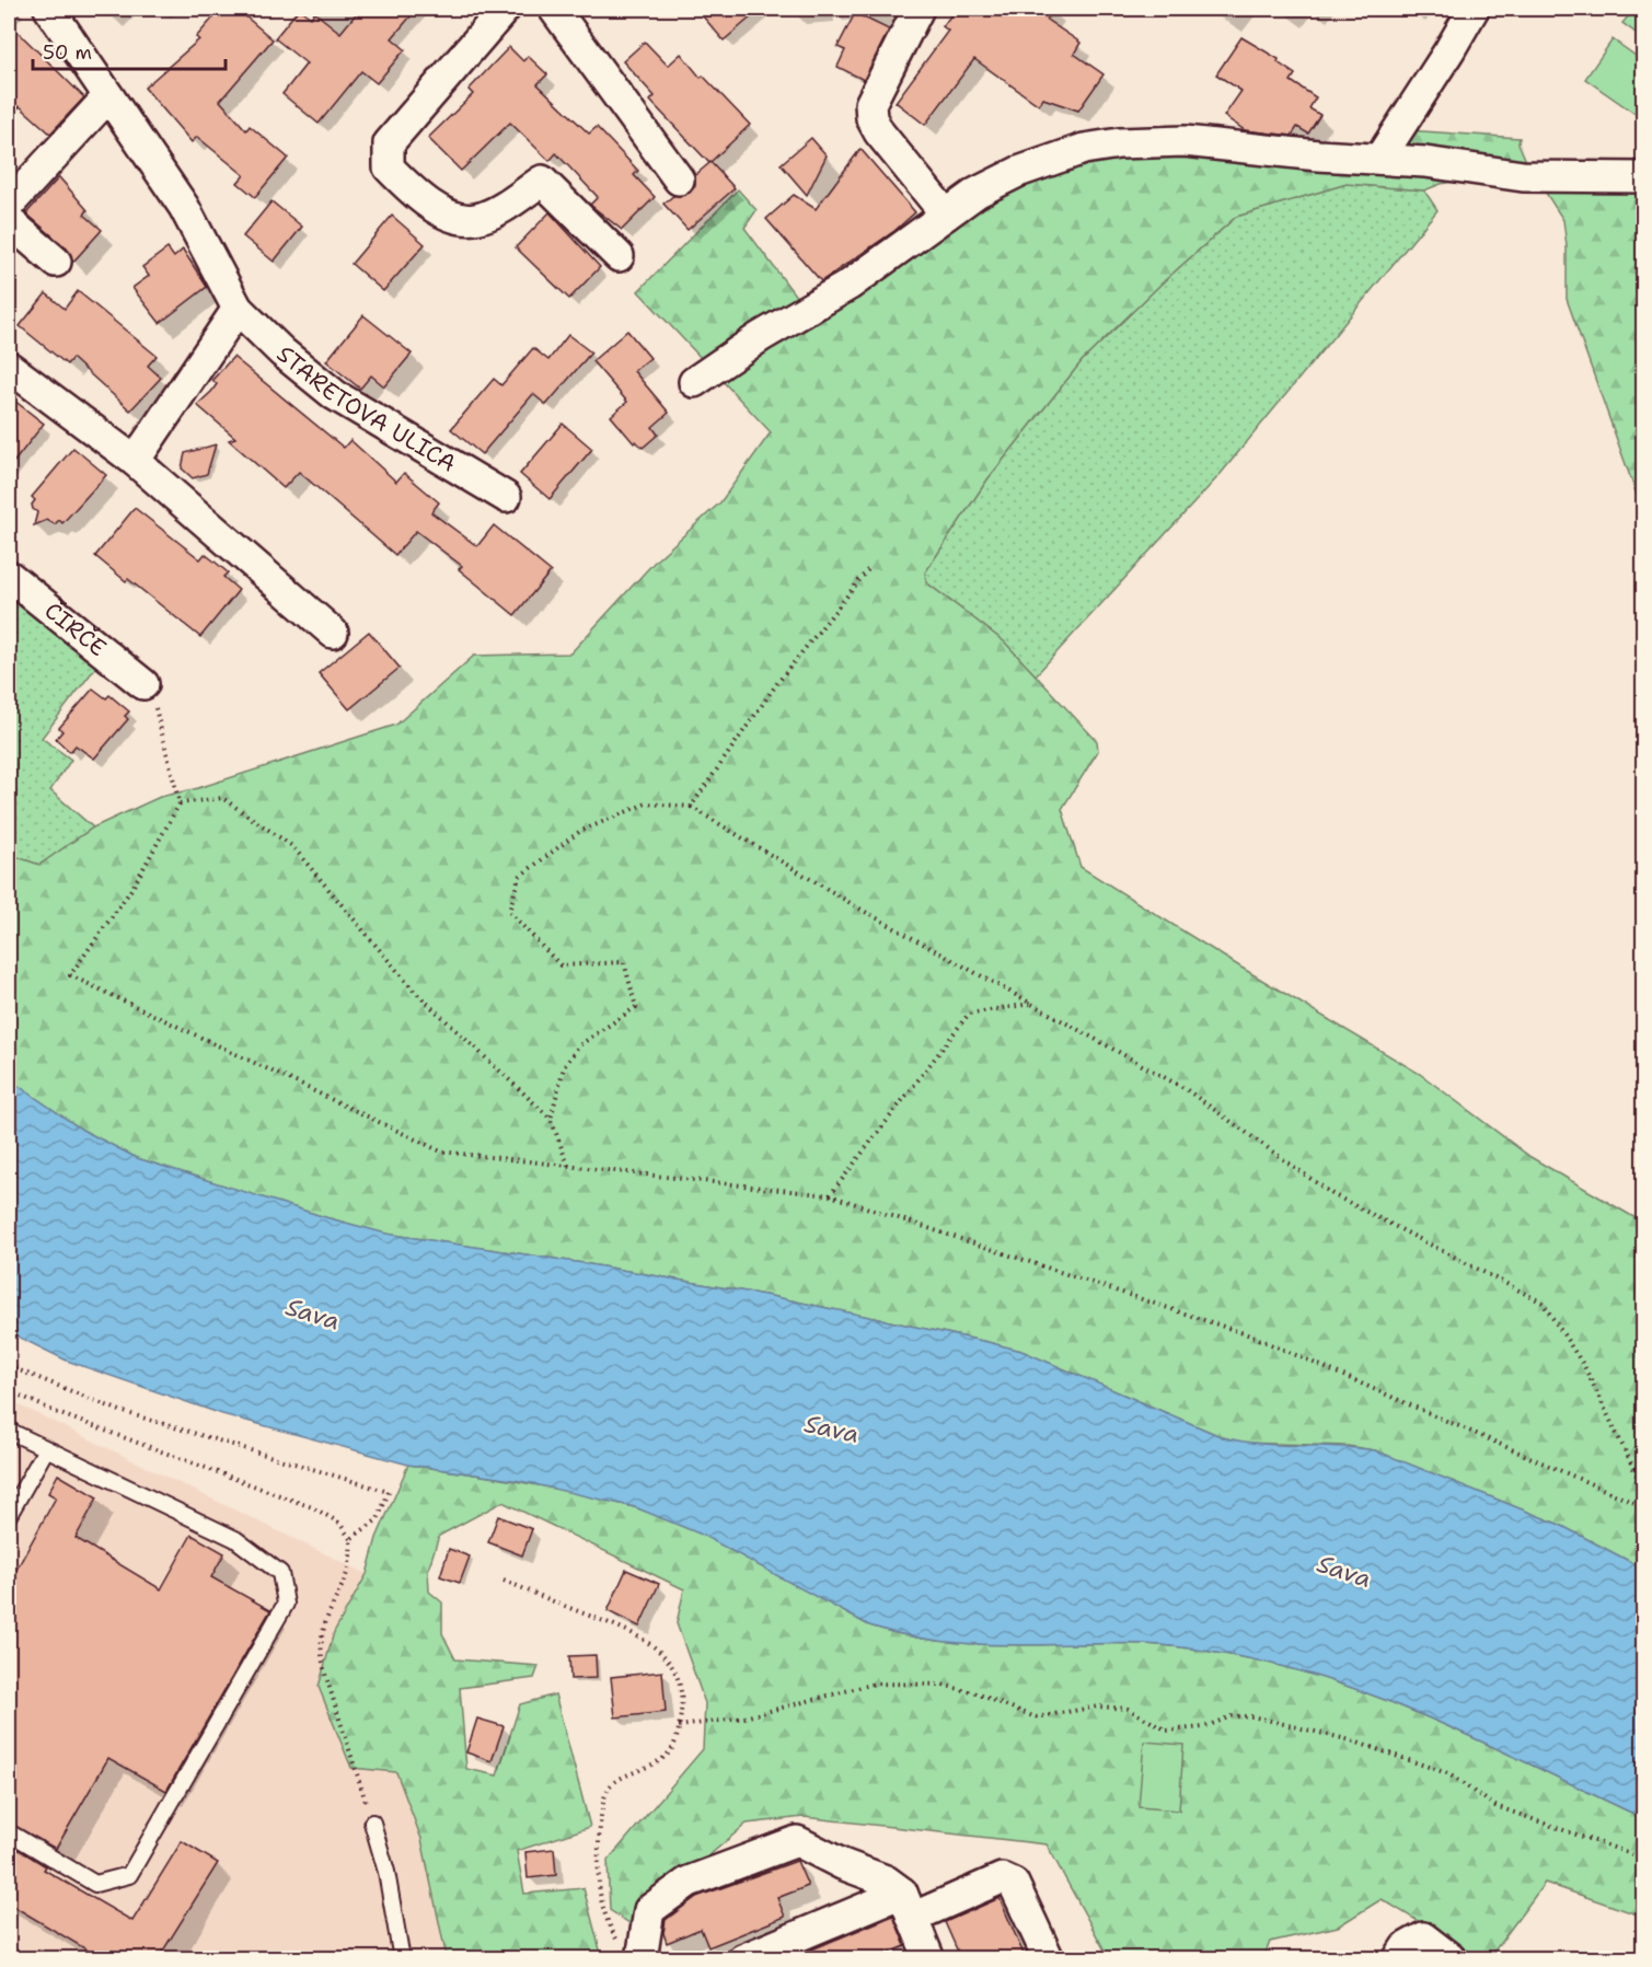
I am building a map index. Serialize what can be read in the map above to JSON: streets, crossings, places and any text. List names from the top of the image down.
{
  "streets": {
    "street": ["STARETOVA ULICA", "ČIRČE"]
  },
  "water": ["Sava"],
  "scale_bar": "50 m"
}
